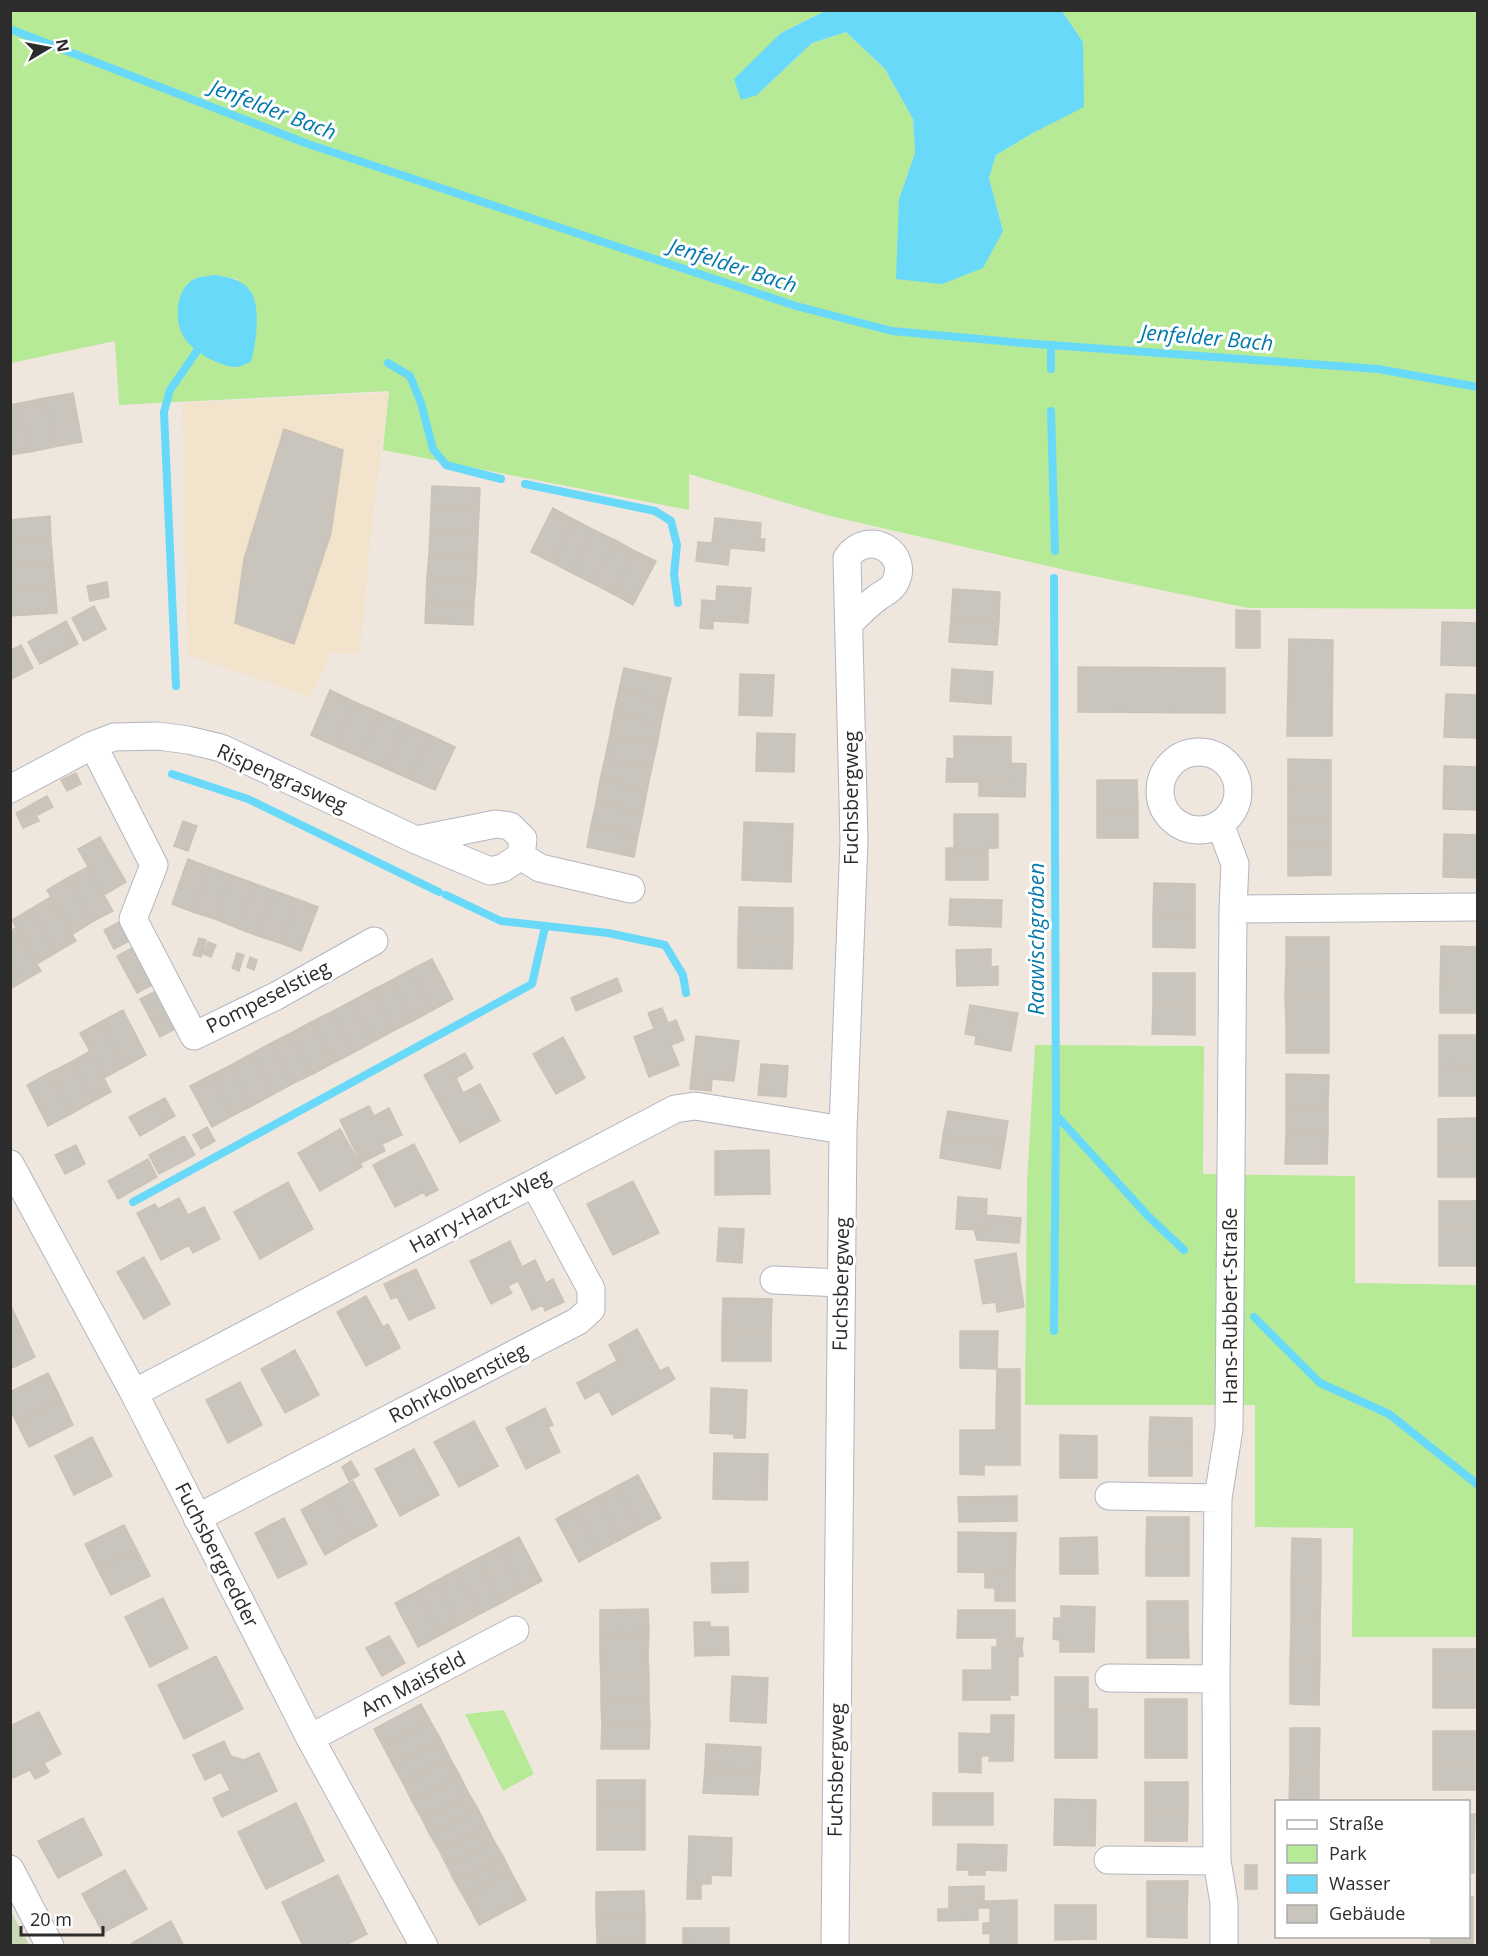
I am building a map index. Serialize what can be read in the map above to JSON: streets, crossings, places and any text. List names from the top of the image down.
{
  "streets": {
    "street": [
      "Rispengrasweg",
      "Fuchsbergweg",
      "Pompeselstieg",
      "Harry-Hartz-Weg",
      "Hans-Rubbert-Straße",
      "Rohrkolbenstieg",
      "Fuchsbergredder",
      "Am Maisfeld"
    ]
  },
  "crossings": [
    ["Rispengrasweg", "Pompeselstieg"],
    ["Fuchsbergweg", "Harry-Hartz-Weg"],
    ["Harry-Hartz-Weg", "Rohrkolbenstieg"],
    ["Harry-Hartz-Weg", "Fuchsbergredder"],
    ["Rohrkolbenstieg", "Fuchsbergredder"],
    ["Fuchsbergredder", "Am Maisfeld"]
  ],
  "water": ["Jenfelder Bach", "Raawischgraben"],
  "legend": [
    "Straße",
    "Park",
    "Wasser",
    "Gebäude"
  ],
  "scale_bar": "20 m",
  "north": "right"
}
